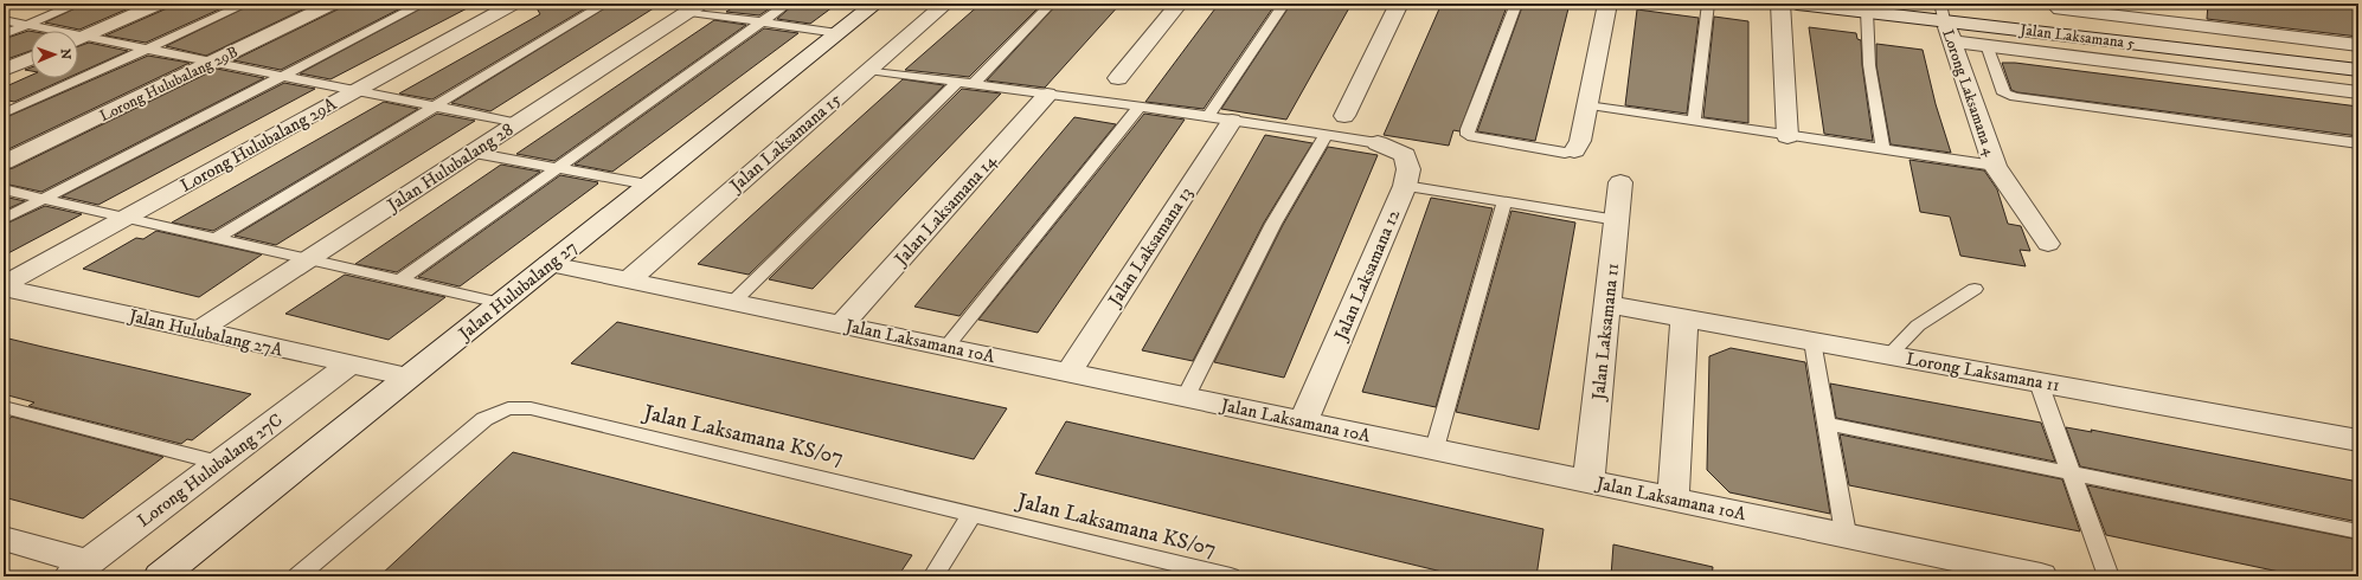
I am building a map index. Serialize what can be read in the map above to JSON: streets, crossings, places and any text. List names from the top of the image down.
{
  "streets": {
    "street": [
      "Jalan Laksamana 5",
      "Lorong Hulubalang 29B",
      "Lorong Laksamana 4",
      "Jalan Laksamana 15",
      "Lorong Hulubalang 29A",
      "Jalan Hulubalang 28",
      "Jalan Laksamana 14",
      "Jalan Laksamana 13",
      "Jalan Laksamana 12",
      "Jalan Hulubalang 27",
      "Jalan Laksamana 11",
      "Jalan Hulubalang 27A",
      "Jalan Laksamana 10A",
      "Lorong Laksamana 11",
      "Lorong Hulubalang 27C"
    ],
    "lane": ["Jalan Laksamana KS/07"]
  },
  "crossings": [
    ["Jalan Laksamana 5", "Lorong Laksamana 4"],
    ["Jalan Laksamana 15", "Jalan Laksamana 10A"],
    ["Lorong Hulubalang 29A", "Jalan Hulubalang 27A"],
    ["Jalan Hulubalang 28", "Jalan Hulubalang 27A"],
    ["Jalan Laksamana 14", "Jalan Laksamana 10A"],
    ["Jalan Laksamana 13", "Jalan Laksamana 10A"],
    ["Jalan Laksamana 12", "Jalan Laksamana 10A"],
    ["Jalan Hulubalang 27", "Jalan Hulubalang 27A"],
    ["Jalan Hulubalang 27", "Jalan Laksamana 10A"],
    ["Jalan Laksamana 11", "Jalan Laksamana 10A"],
    ["Jalan Laksamana 11", "Lorong Laksamana 11"],
    ["Jalan Hulubalang 27A", "Lorong Hulubalang 27C"]
  ],
  "north": "right"
}
